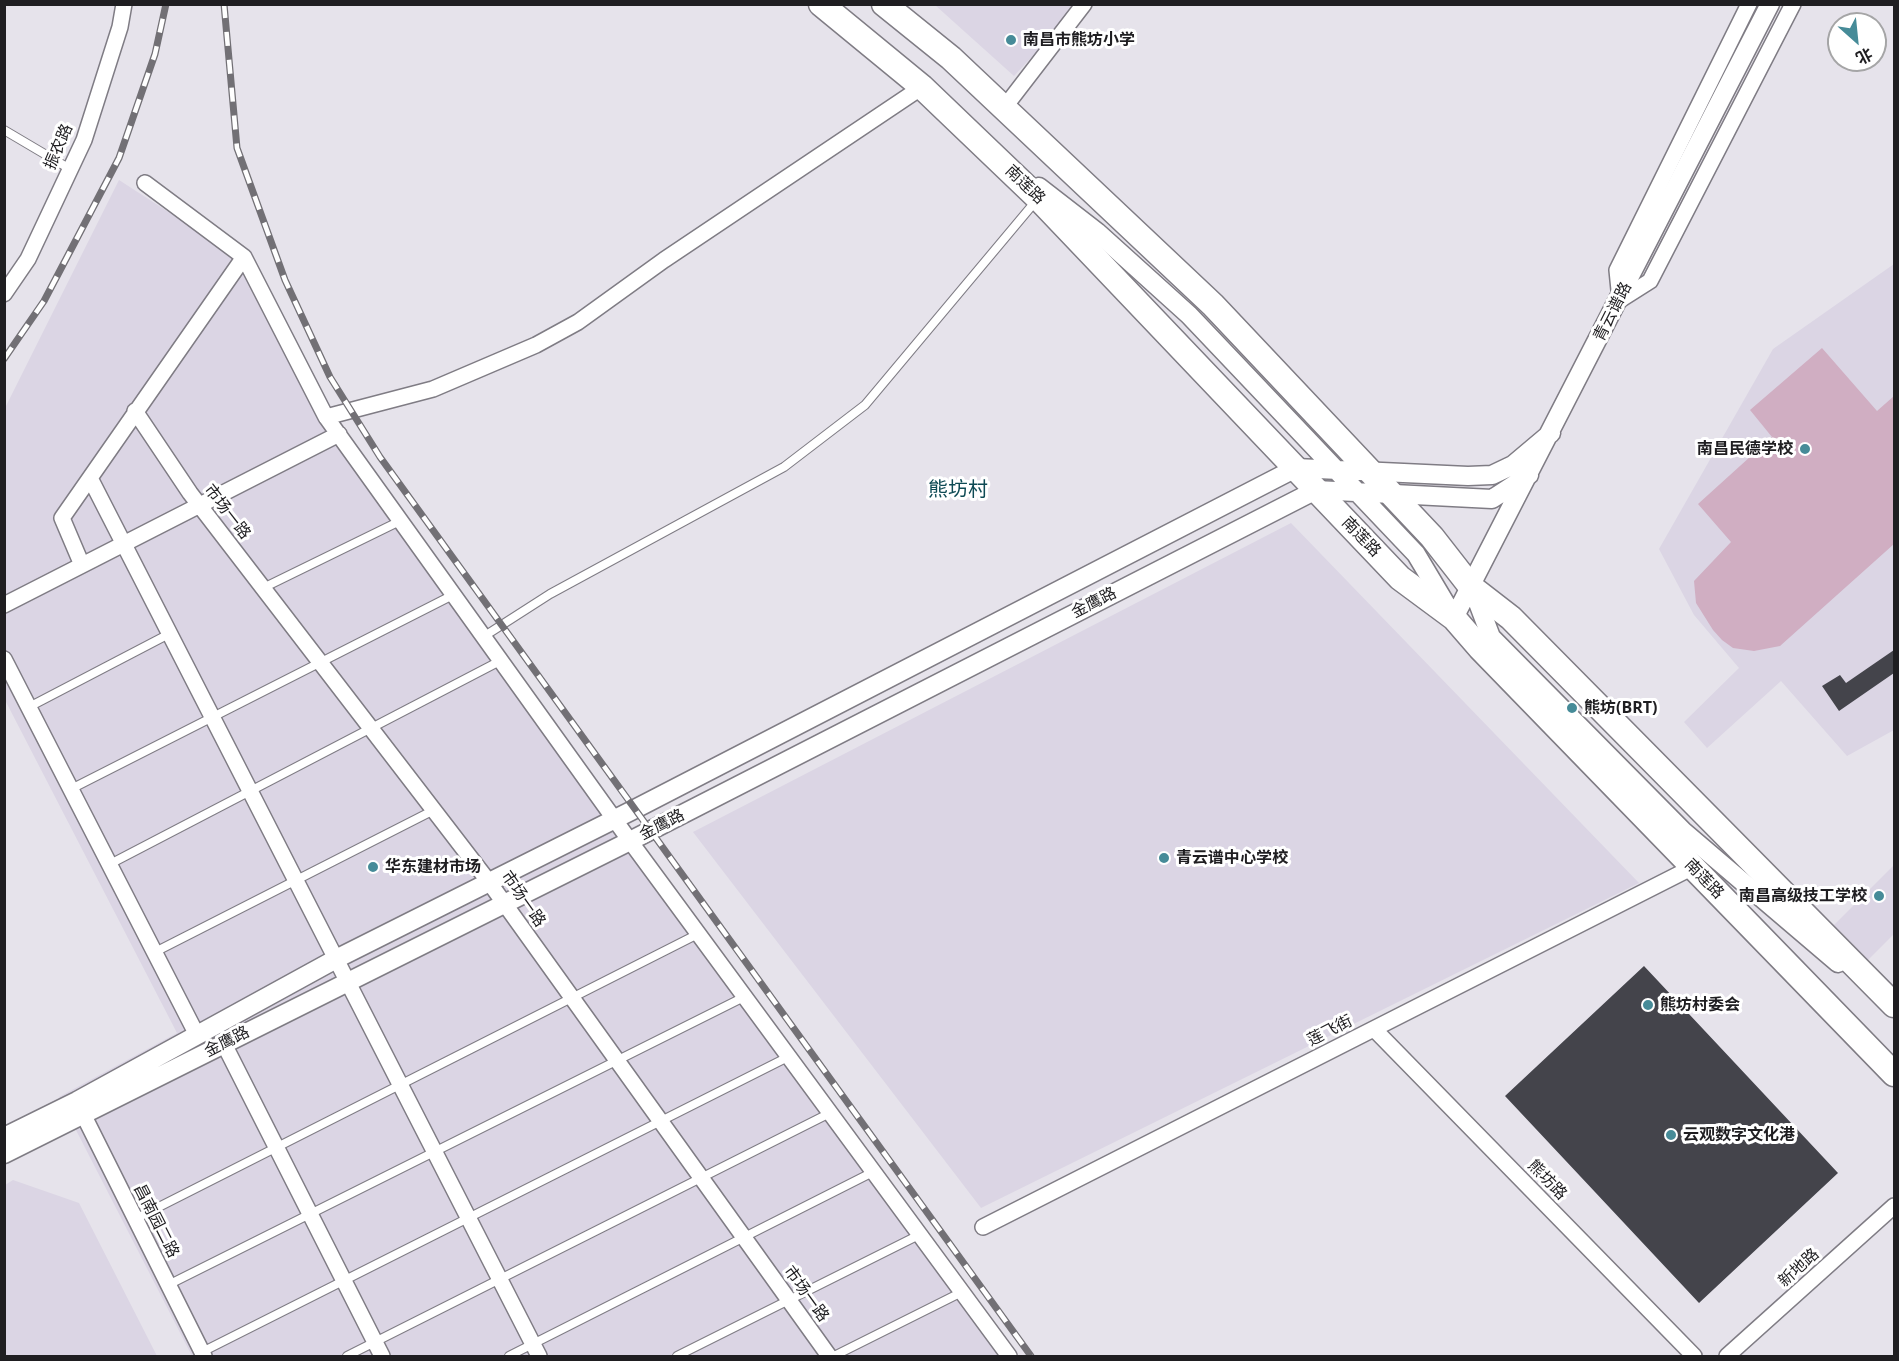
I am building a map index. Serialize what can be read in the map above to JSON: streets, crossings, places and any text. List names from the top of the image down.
{
  "streets": {
    "highway": ["南莲路"],
    "street": [
      "振农路",
      "青云谱路",
      "市场一路",
      "金鹰路",
      "莲飞街",
      "熊坊路",
      "昌南园二路",
      "新地路"
    ]
  },
  "crossings": [
    ["南莲路", "青云谱路"],
    ["南莲路", "金鹰路"],
    ["南莲路", "莲飞街"],
    ["市场一路", "金鹰路"],
    ["金鹰路", "昌南园二路"],
    ["莲飞街", "熊坊路"]
  ],
  "districts": ["熊坊村"],
  "places": [
    "南昌市熊坊小学",
    "南昌民德学校",
    "熊坊(BRT)",
    "青云谱中心学校",
    "华东建材市场",
    "南昌高级技工学校",
    "熊坊村委会",
    "云观数字文化港"
  ],
  "north": "bottom right"
}
